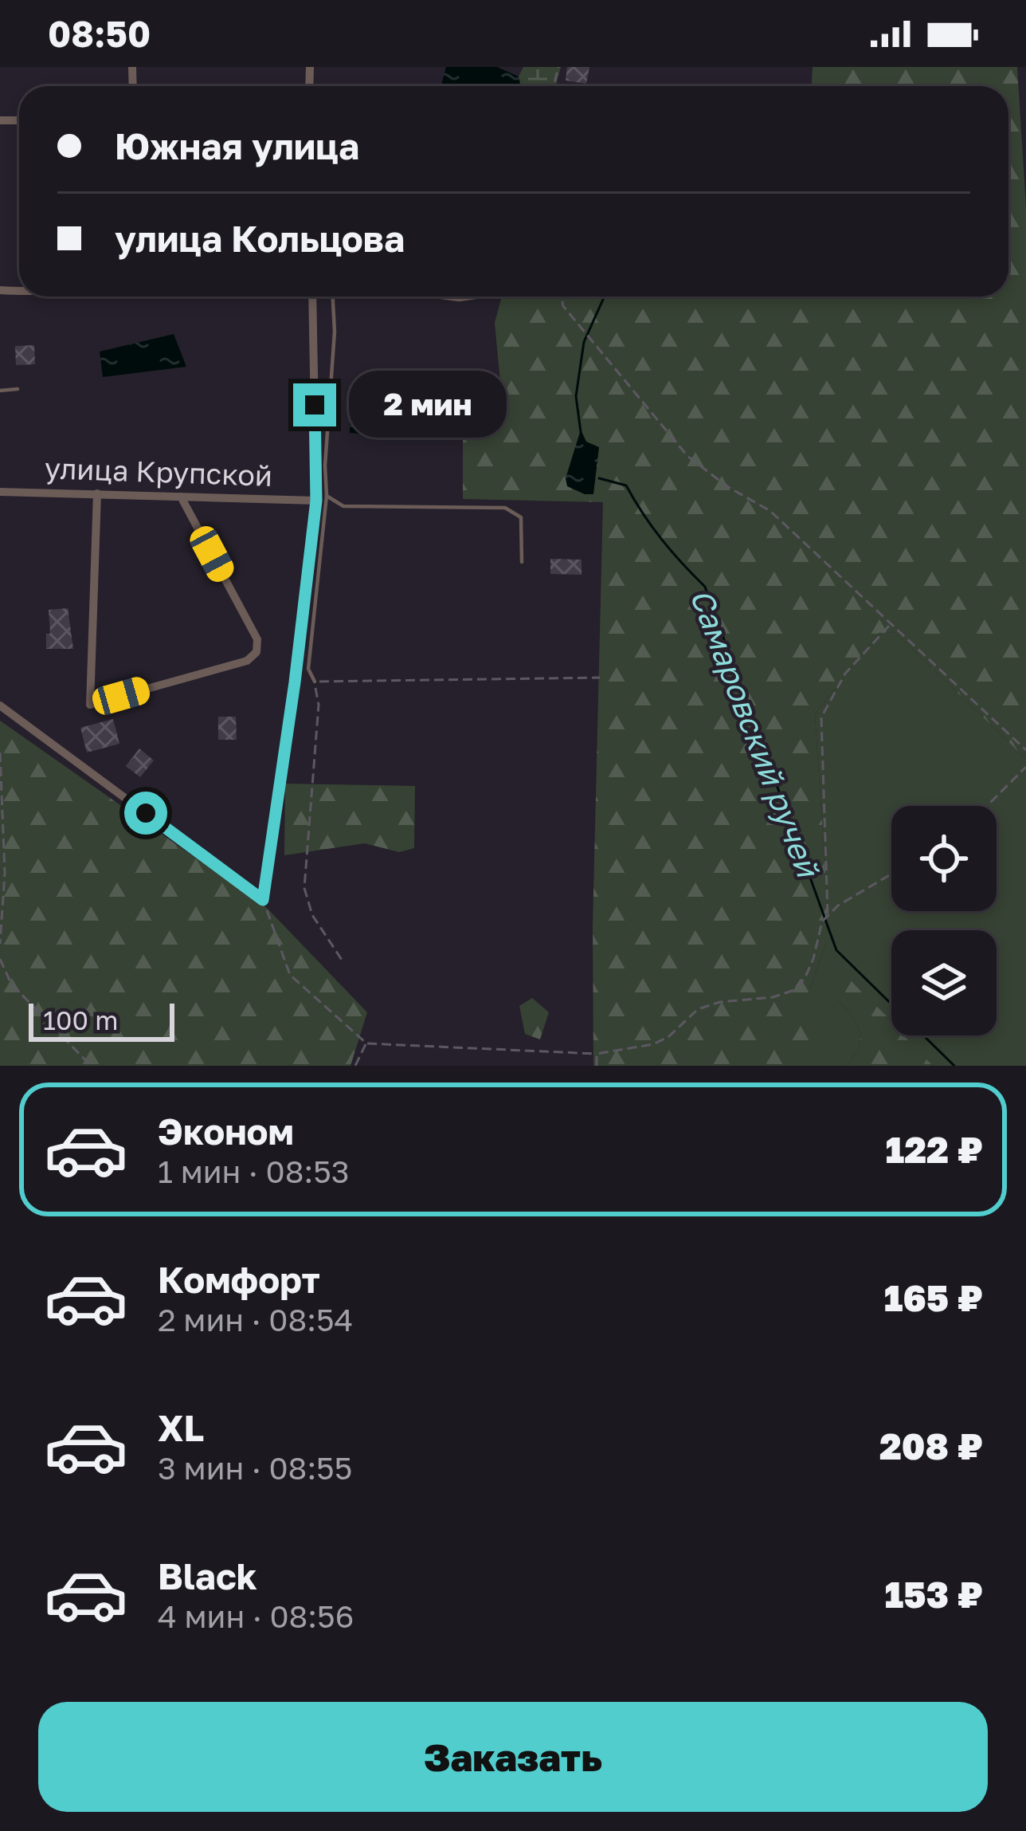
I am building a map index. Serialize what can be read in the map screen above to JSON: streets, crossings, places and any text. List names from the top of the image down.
{
  "streets": {
    "street": ["улица Крупской"]
  },
  "water": ["Самаровский ручей"],
  "scale_bar": "100 m",
  "page": {
    "status": "08:50",
    "banner": ["Южная улица", "улица Кольцова"],
    "bubble": "2 мин",
    "scale": "100 m",
    "list": [
      {
        "name": "Эконом",
        "note": "1 мин · 08:53",
        "value": "122 ₽"
      },
      {
        "name": "Комфорт",
        "note": "2 мин · 08:54",
        "value": "165 ₽"
      },
      {
        "name": "XL",
        "note": "3 мин · 08:55",
        "value": "208 ₽"
      },
      {
        "name": "Black",
        "note": "4 мин · 08:56",
        "value": "153 ₽"
      }
    ],
    "buttons": "Заказать"
  }
}
